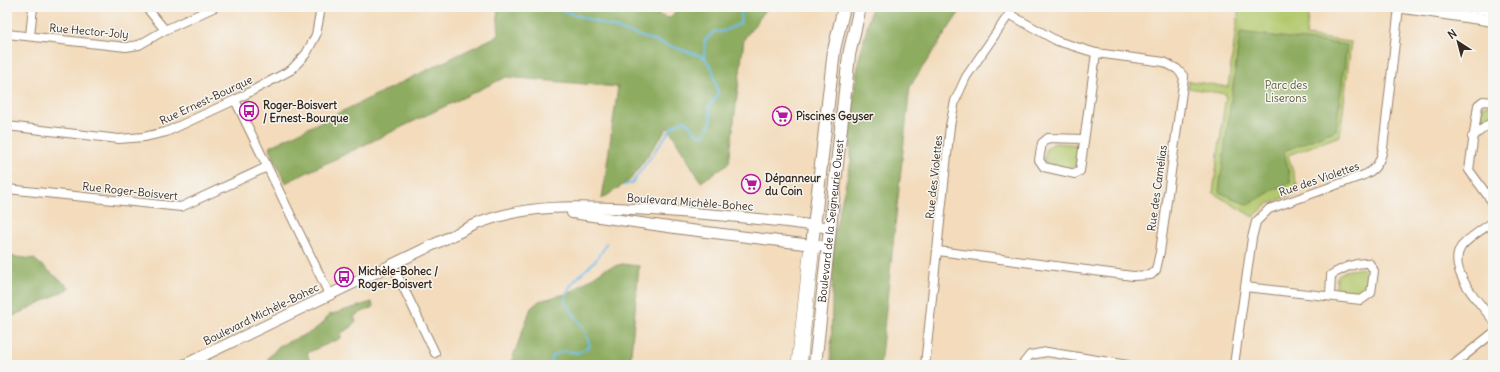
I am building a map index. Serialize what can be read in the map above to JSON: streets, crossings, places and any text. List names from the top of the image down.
{
  "streets": {
    "main road": ["Boulevard de la Seigneurie Ouest"],
    "street": [
      "Rue Hector-Joly",
      "Rue Ernest-Bourque",
      "Rue des Violettes",
      "Rue des Camélias",
      "Rue Roger-Boisvert",
      "Boulevard Michèle-Bohec"
    ]
  },
  "crossings": [
    ["Rue des Violettes", "Rue des Camélias"],
    ["Boulevard Michèle-Bohec", "Boulevard de la Seigneurie Ouest"]
  ],
  "parks": ["Parc des Liserons"],
  "places": {
    "bus stop": ["Roger-Boisvert / Ernest-Bourque", "Michèle-Bohec / Roger-Boisvert"],
    "supermarket": ["Piscines Geyser", "Dépanneur du Coin"]
  },
  "north": "top left"
}
